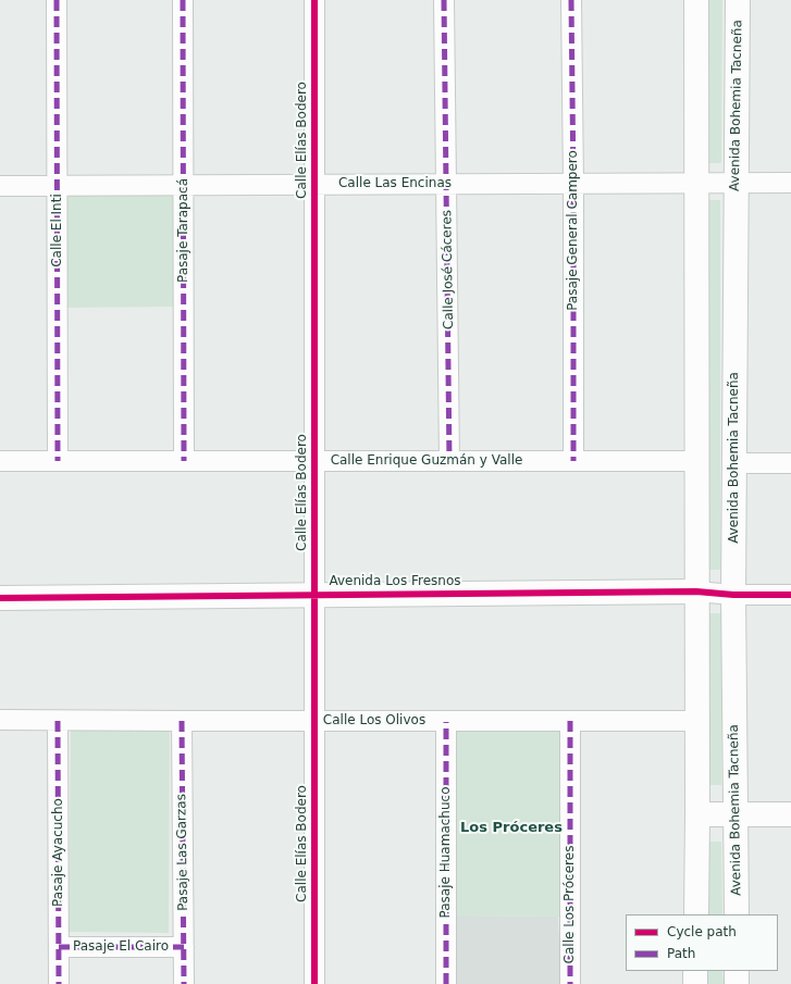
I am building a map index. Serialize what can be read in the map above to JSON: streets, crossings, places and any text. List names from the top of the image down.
{
  "streets": {
    "main road": ["Avenida Bohemia Tacneña", "Avenida Los Fresnos"],
    "street": [
      "Calle Elías Bodero",
      "Calle Las Encinas",
      "Calle El Inti",
      "Pasaje Tarapacá",
      "Pasaje General Campero",
      "Calle José Cáceres",
      "Calle Enrique Guzmán y Valle",
      "Calle Los Olivos",
      "Pasaje Ayacucho",
      "Pasaje Las Garzas",
      "Pasaje Huamachuco",
      "Calle Los Próceres",
      "Pasaje El Cairo"
    ]
  },
  "crossings": [
    ["Avenida Bohemia Tacneña", "Calle Las Encinas"],
    ["Avenida Bohemia Tacneña", "Avenida Los Fresnos"],
    ["Calle Elías Bodero", "Calle Las Encinas"],
    ["Calle Elías Bodero", "Calle Enrique Guzmán y Valle"],
    ["Calle Elías Bodero", "Avenida Los Fresnos"],
    ["Calle Elías Bodero", "Calle Los Olivos"],
    ["Calle Las Encinas", "Calle El Inti"],
    ["Calle Las Encinas", "Pasaje Tarapacá"],
    ["Calle Las Encinas", "Pasaje General Campero"],
    ["Calle Las Encinas", "Calle José Cáceres"],
    ["Calle El Inti", "Calle Enrique Guzmán y Valle"],
    ["Pasaje Tarapacá", "Calle Enrique Guzmán y Valle"],
    ["Pasaje General Campero", "Calle Enrique Guzmán y Valle"],
    ["Calle José Cáceres", "Calle Enrique Guzmán y Valle"],
    ["Calle Los Olivos", "Pasaje Ayacucho"],
    ["Calle Los Olivos", "Pasaje Las Garzas"],
    ["Calle Los Olivos", "Pasaje Huamachuco"],
    ["Calle Los Olivos", "Calle Los Próceres"],
    ["Pasaje Ayacucho", "Pasaje El Cairo"],
    ["Pasaje Las Garzas", "Pasaje El Cairo"]
  ],
  "districts": ["Los Próceres"],
  "legend": ["Cycle path", "Path"]
}
